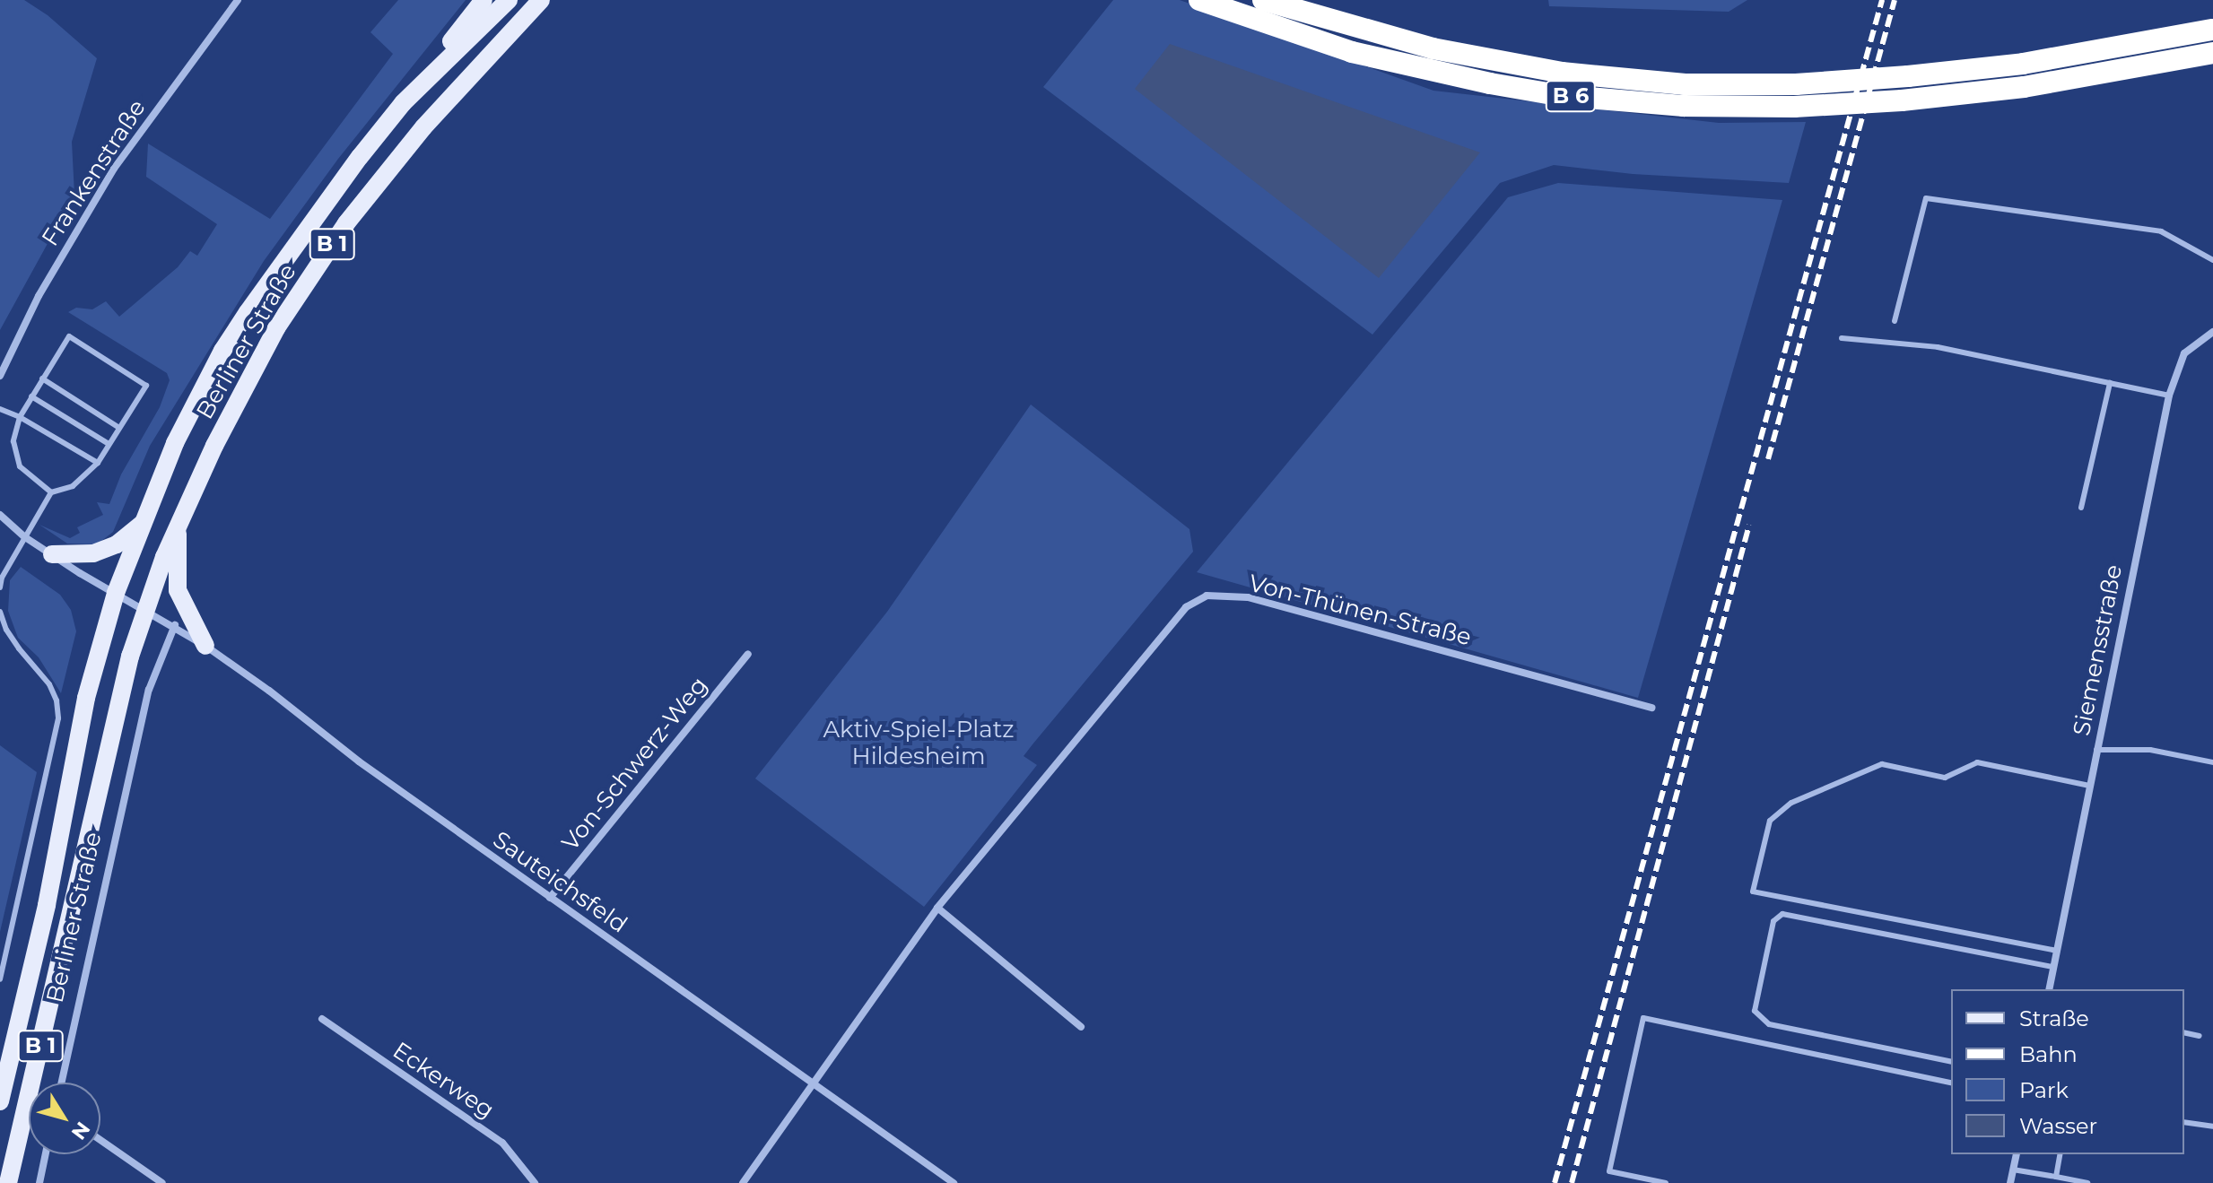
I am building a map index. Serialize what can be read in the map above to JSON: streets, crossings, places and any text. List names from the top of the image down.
{
  "streets": {
    "highway": ["B 6"],
    "main road": ["B 1", "Berliner Straße"],
    "street": [
      "Frankenstraße",
      "Von-Thünen-Straße",
      "Siemensstraße",
      "Von-Schwerz-Weg",
      "Sauteichsfeld",
      "Eckerweg"
    ]
  },
  "crossings": [
    ["B 1", "Berliner Straße"],
    ["B 1", "Sauteichsfeld"],
    ["Berliner Straße", "Sauteichsfeld"],
    ["Von-Thünen-Straße", "Sauteichsfeld"],
    ["Von-Schwerz-Weg", "Sauteichsfeld"]
  ],
  "parks": ["Aktiv-Spiel-Platz Hildesheim"],
  "legend": [
    "Straße",
    "Bahn",
    "Park",
    "Wasser"
  ],
  "north": "bottom right"
}
